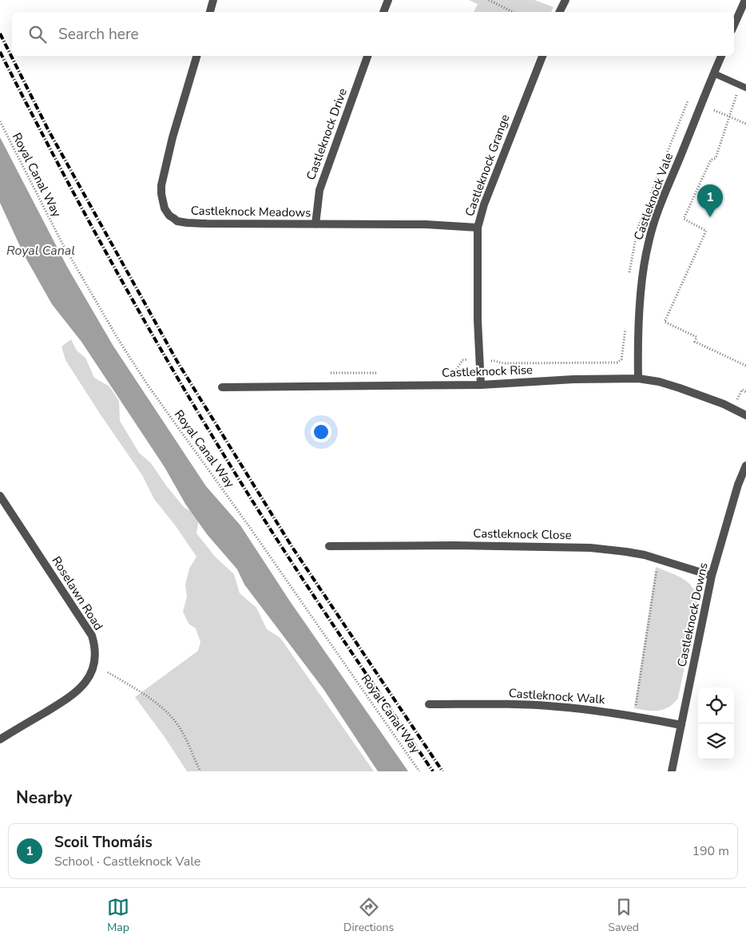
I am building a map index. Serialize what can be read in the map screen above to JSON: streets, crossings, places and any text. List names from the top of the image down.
{
  "streets": {
    "street": [
      "Castleknock Drive",
      "Castleknock Grange",
      "Castleknock Vale",
      "Castleknock Meadows",
      "Castleknock Rise",
      "Castleknock Close",
      "Roselawn Road",
      "Castleknock Downs",
      "Castleknock Walk"
    ],
    "path": ["Royal Canal Way"]
  },
  "crossings": [
    ["Castleknock Drive", "Castleknock Meadows"],
    ["Castleknock Grange", "Castleknock Meadows"],
    ["Castleknock Grange", "Castleknock Rise"],
    ["Castleknock Vale", "Castleknock Rise"],
    ["Castleknock Close", "Castleknock Downs"],
    ["Castleknock Downs", "Castleknock Walk"]
  ],
  "water": ["Royal Canal"],
  "page": {
    "search": "Search here",
    "pins": "1",
    "heading": "Nearby",
    "list": [
      {
        "mark": "1",
        "name": "Scoil Thomáis",
        "note": "School · Castleknock Vale",
        "value": "190 m"
      }
    ],
    "nav": ["Map", "Directions", "Saved"]
  }
}
